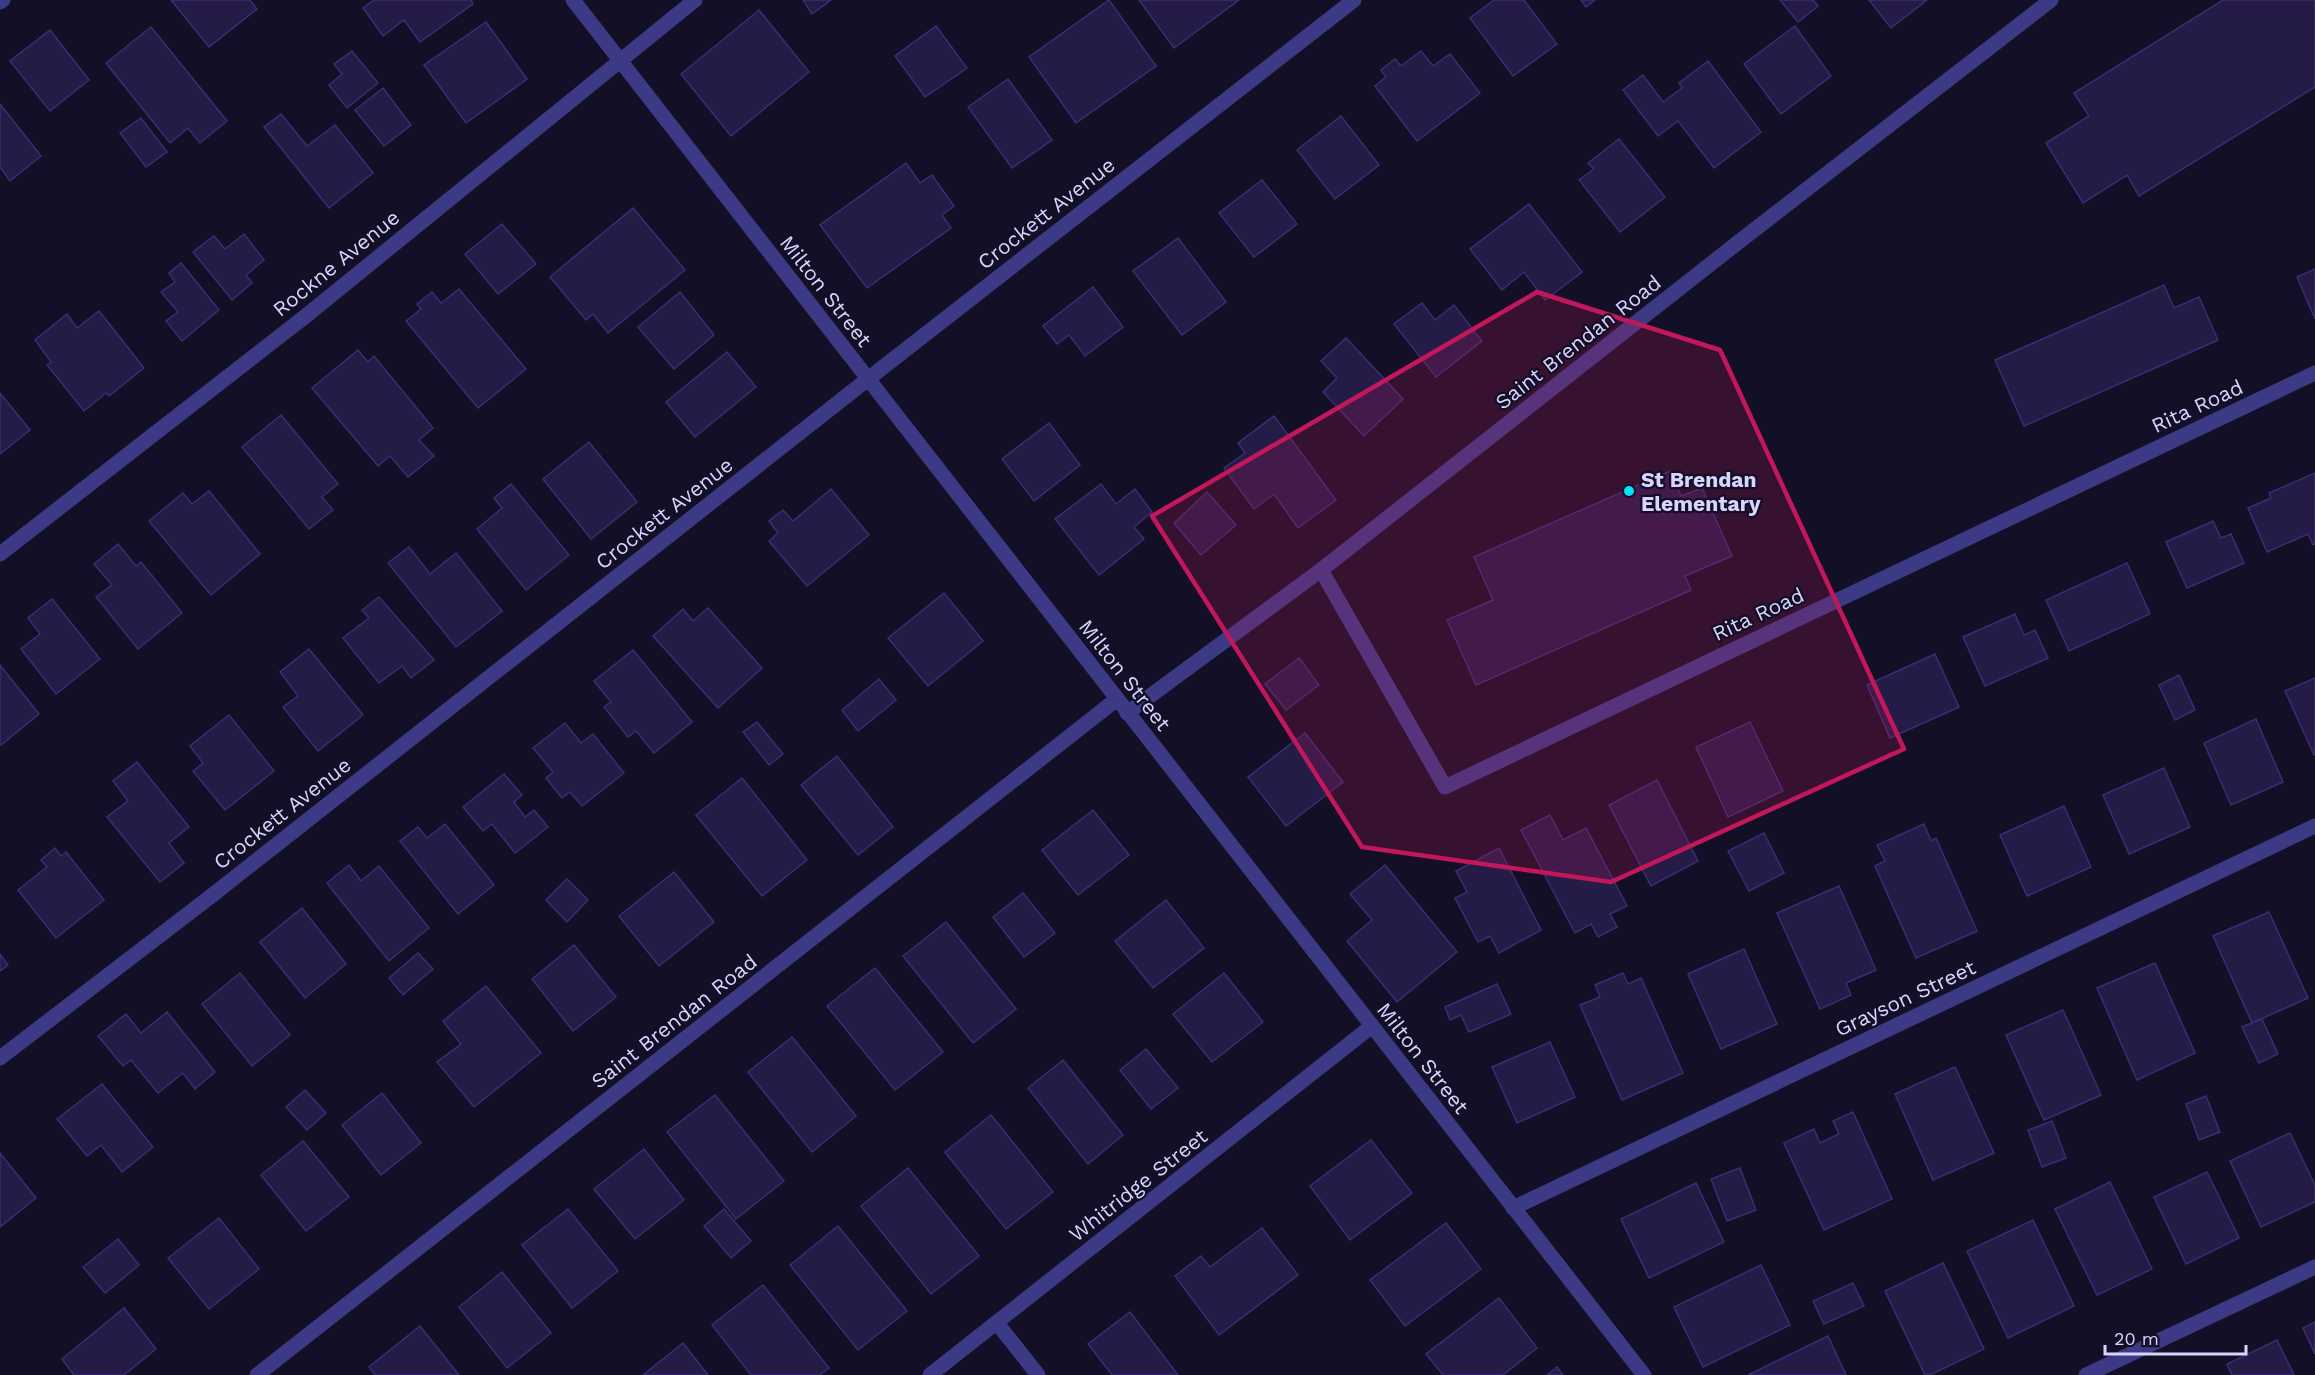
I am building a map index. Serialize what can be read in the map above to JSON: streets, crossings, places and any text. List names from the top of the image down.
{
  "streets": {
    "street": [
      "Crockett Avenue",
      "Rockne Avenue",
      "Milton Street",
      "Saint Brendan Road",
      "Rita Road",
      "Grayson Street",
      "Whitridge Street"
    ]
  },
  "crossings": [
    ["Crockett Avenue", "Milton Street"],
    ["Rockne Avenue", "Milton Street"],
    ["Milton Street", "Saint Brendan Road"],
    ["Milton Street", "Grayson Street"],
    ["Milton Street", "Whitridge Street"],
    ["Saint Brendan Road", "Rita Road"]
  ],
  "places": ["St Brendan Elementary"],
  "scale_bar": "20 m"
}
